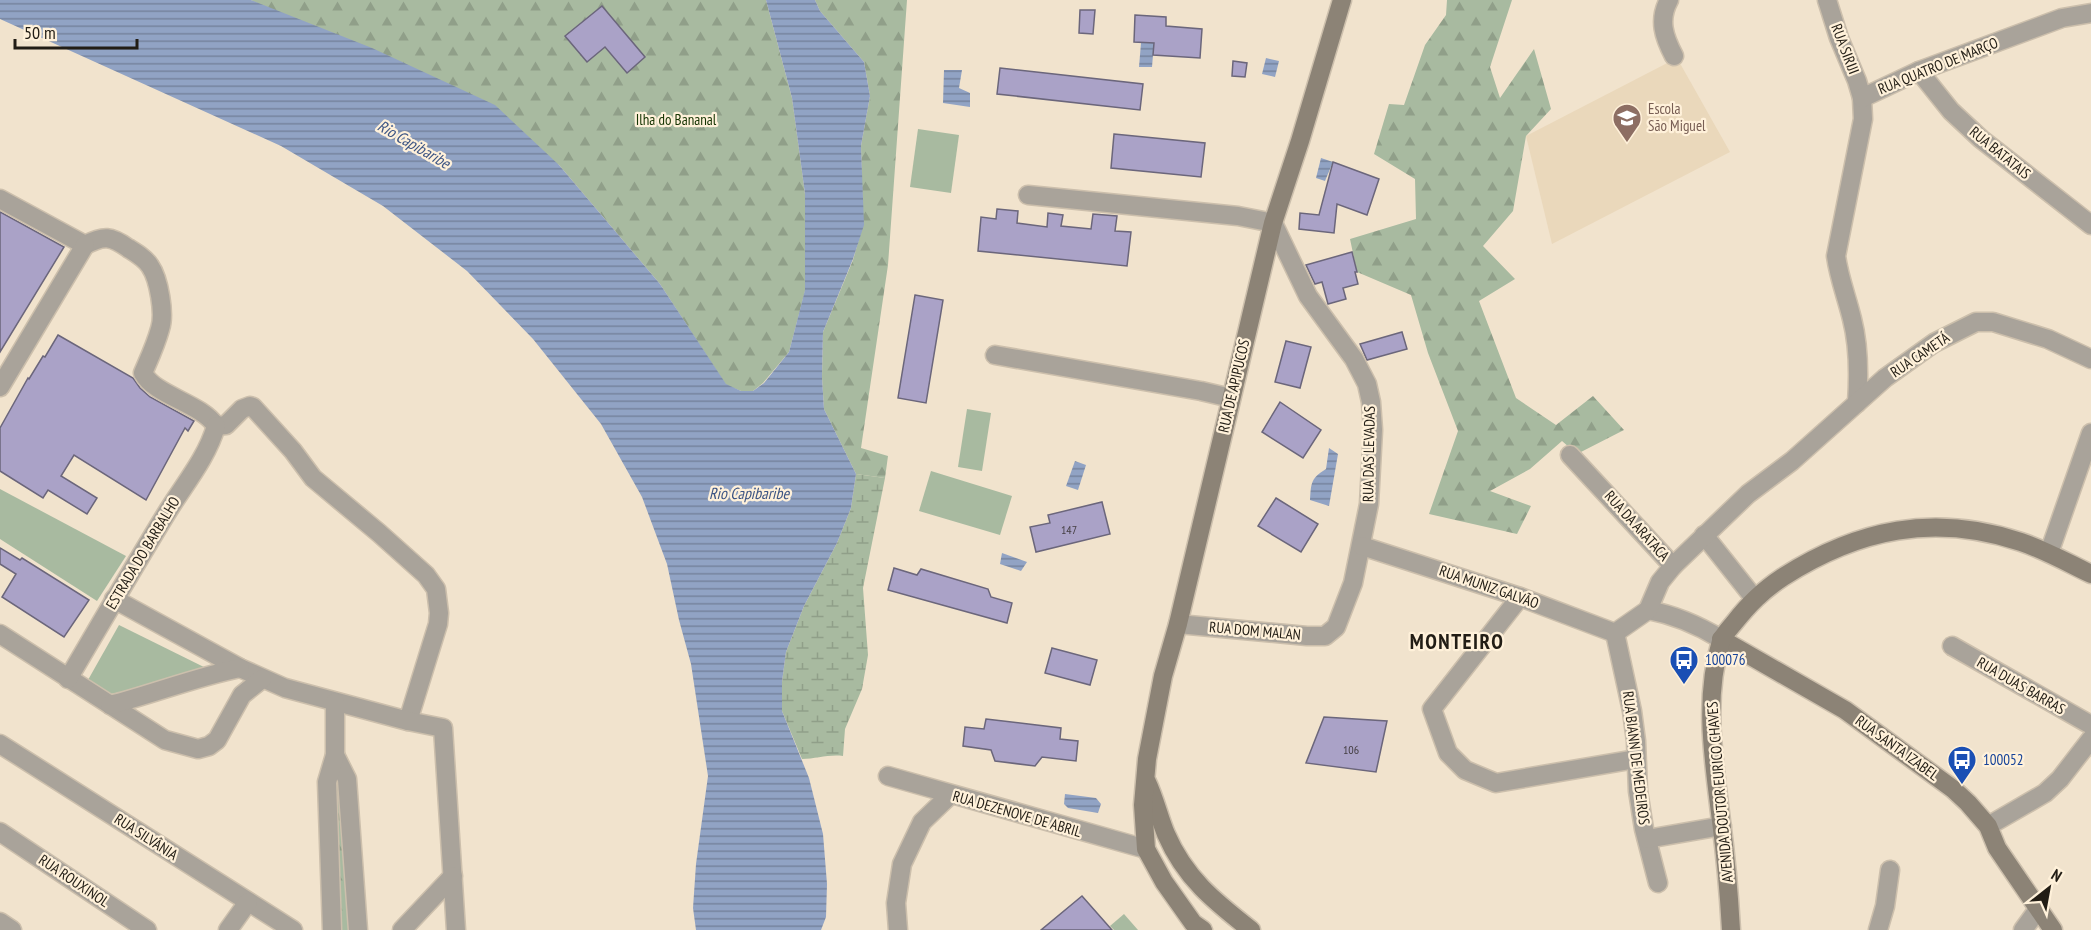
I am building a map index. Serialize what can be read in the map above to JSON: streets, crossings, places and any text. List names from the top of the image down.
{
  "streets": {
    "main road": ["RUA DE APIPUCOS", "RUA SANTA IZABEL", "AVENIDA DOUTOR EURICO CHAVES"],
    "street": [
      "RUA SIRIJI",
      "RUA QUATRO DE MARÇO",
      "RUA BATATAIS",
      "RUA CAMETÁ",
      "RUA DAS LEVADAS",
      "RUA DA ARATACA",
      "ESTRADA DO BARBALHO",
      "RUA MUNIZ GALVÃO",
      "RUA DOM MALAN",
      "RUA DUAS BARRAS",
      "RUA BIANN DE MEDEIROS",
      "RUA DEZENOVE DE ABRIL",
      "RUA SILVÂNIA",
      "RUA ROUXINOL"
    ]
  },
  "crossings": [
    ["RUA SIRIJI", "RUA QUATRO DE MARÇO"],
    ["RUA QUATRO DE MARÇO", "RUA BATATAIS"],
    ["RUA QUATRO DE MARÇO", "RUA CAMETÁ"],
    ["RUA DE APIPUCOS", "RUA DAS LEVADAS"],
    ["RUA DE APIPUCOS", "RUA DOM MALAN"],
    ["RUA DE APIPUCOS", "RUA DEZENOVE DE ABRIL"],
    ["RUA DAS LEVADAS", "RUA MUNIZ GALVÃO"],
    ["RUA DAS LEVADAS", "RUA DOM MALAN"],
    ["RUA MUNIZ GALVÃO", "RUA BIANN DE MEDEIROS"],
    ["RUA SANTA IZABEL", "AVENIDA DOUTOR EURICO CHAVES"]
  ],
  "districts": ["MONTEIRO"],
  "water": ["Rio Capibaribe"],
  "parks": ["Ilha do Bananal"],
  "places": {
    "school or university": ["Escola São Miguel"],
    "bus stop": ["100076", "100052"]
  },
  "house_numbers": ["147", "106"],
  "scale_bar": "50 m",
  "north": "top right"
}
